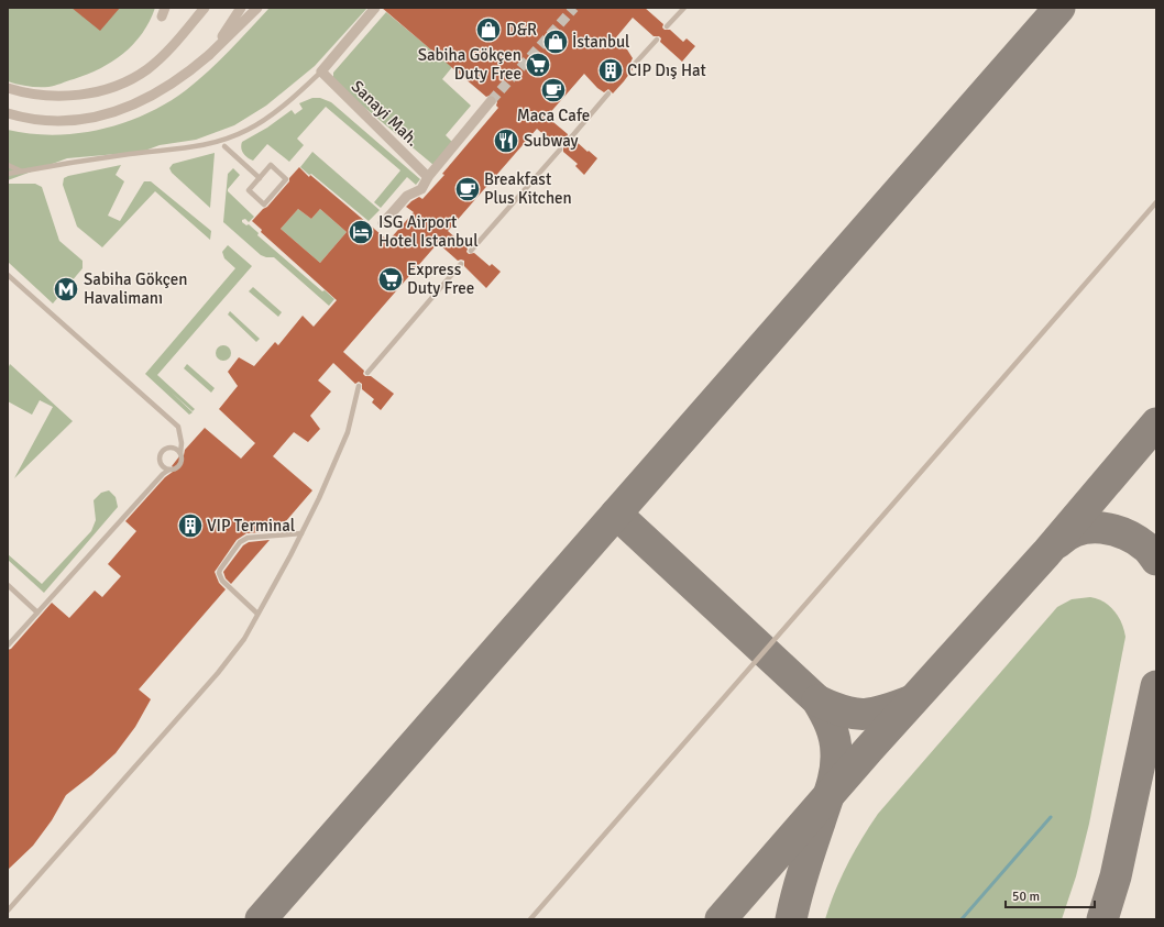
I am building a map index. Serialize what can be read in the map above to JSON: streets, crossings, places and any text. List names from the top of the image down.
{
  "streets": {
    "street": ["Sanayi Mah."]
  },
  "places": {
    "shop": ["D&R", "İstanbul"],
    "supermarket": ["Sabiha Gökçen Duty Free", "Express Duty Free"],
    "building": ["CIP Dış Hat", "VIP Terminal"],
    "cafe": ["Maca Cafe", "Breakfast Plus Kitchen"],
    "restaurant": ["Subway"],
    "hotel": ["ISG Airport Hotel Istanbul"],
    "metro station": ["Sabiha Gökçen Havalimanı"]
  },
  "scale_bar": "50 m"
}
